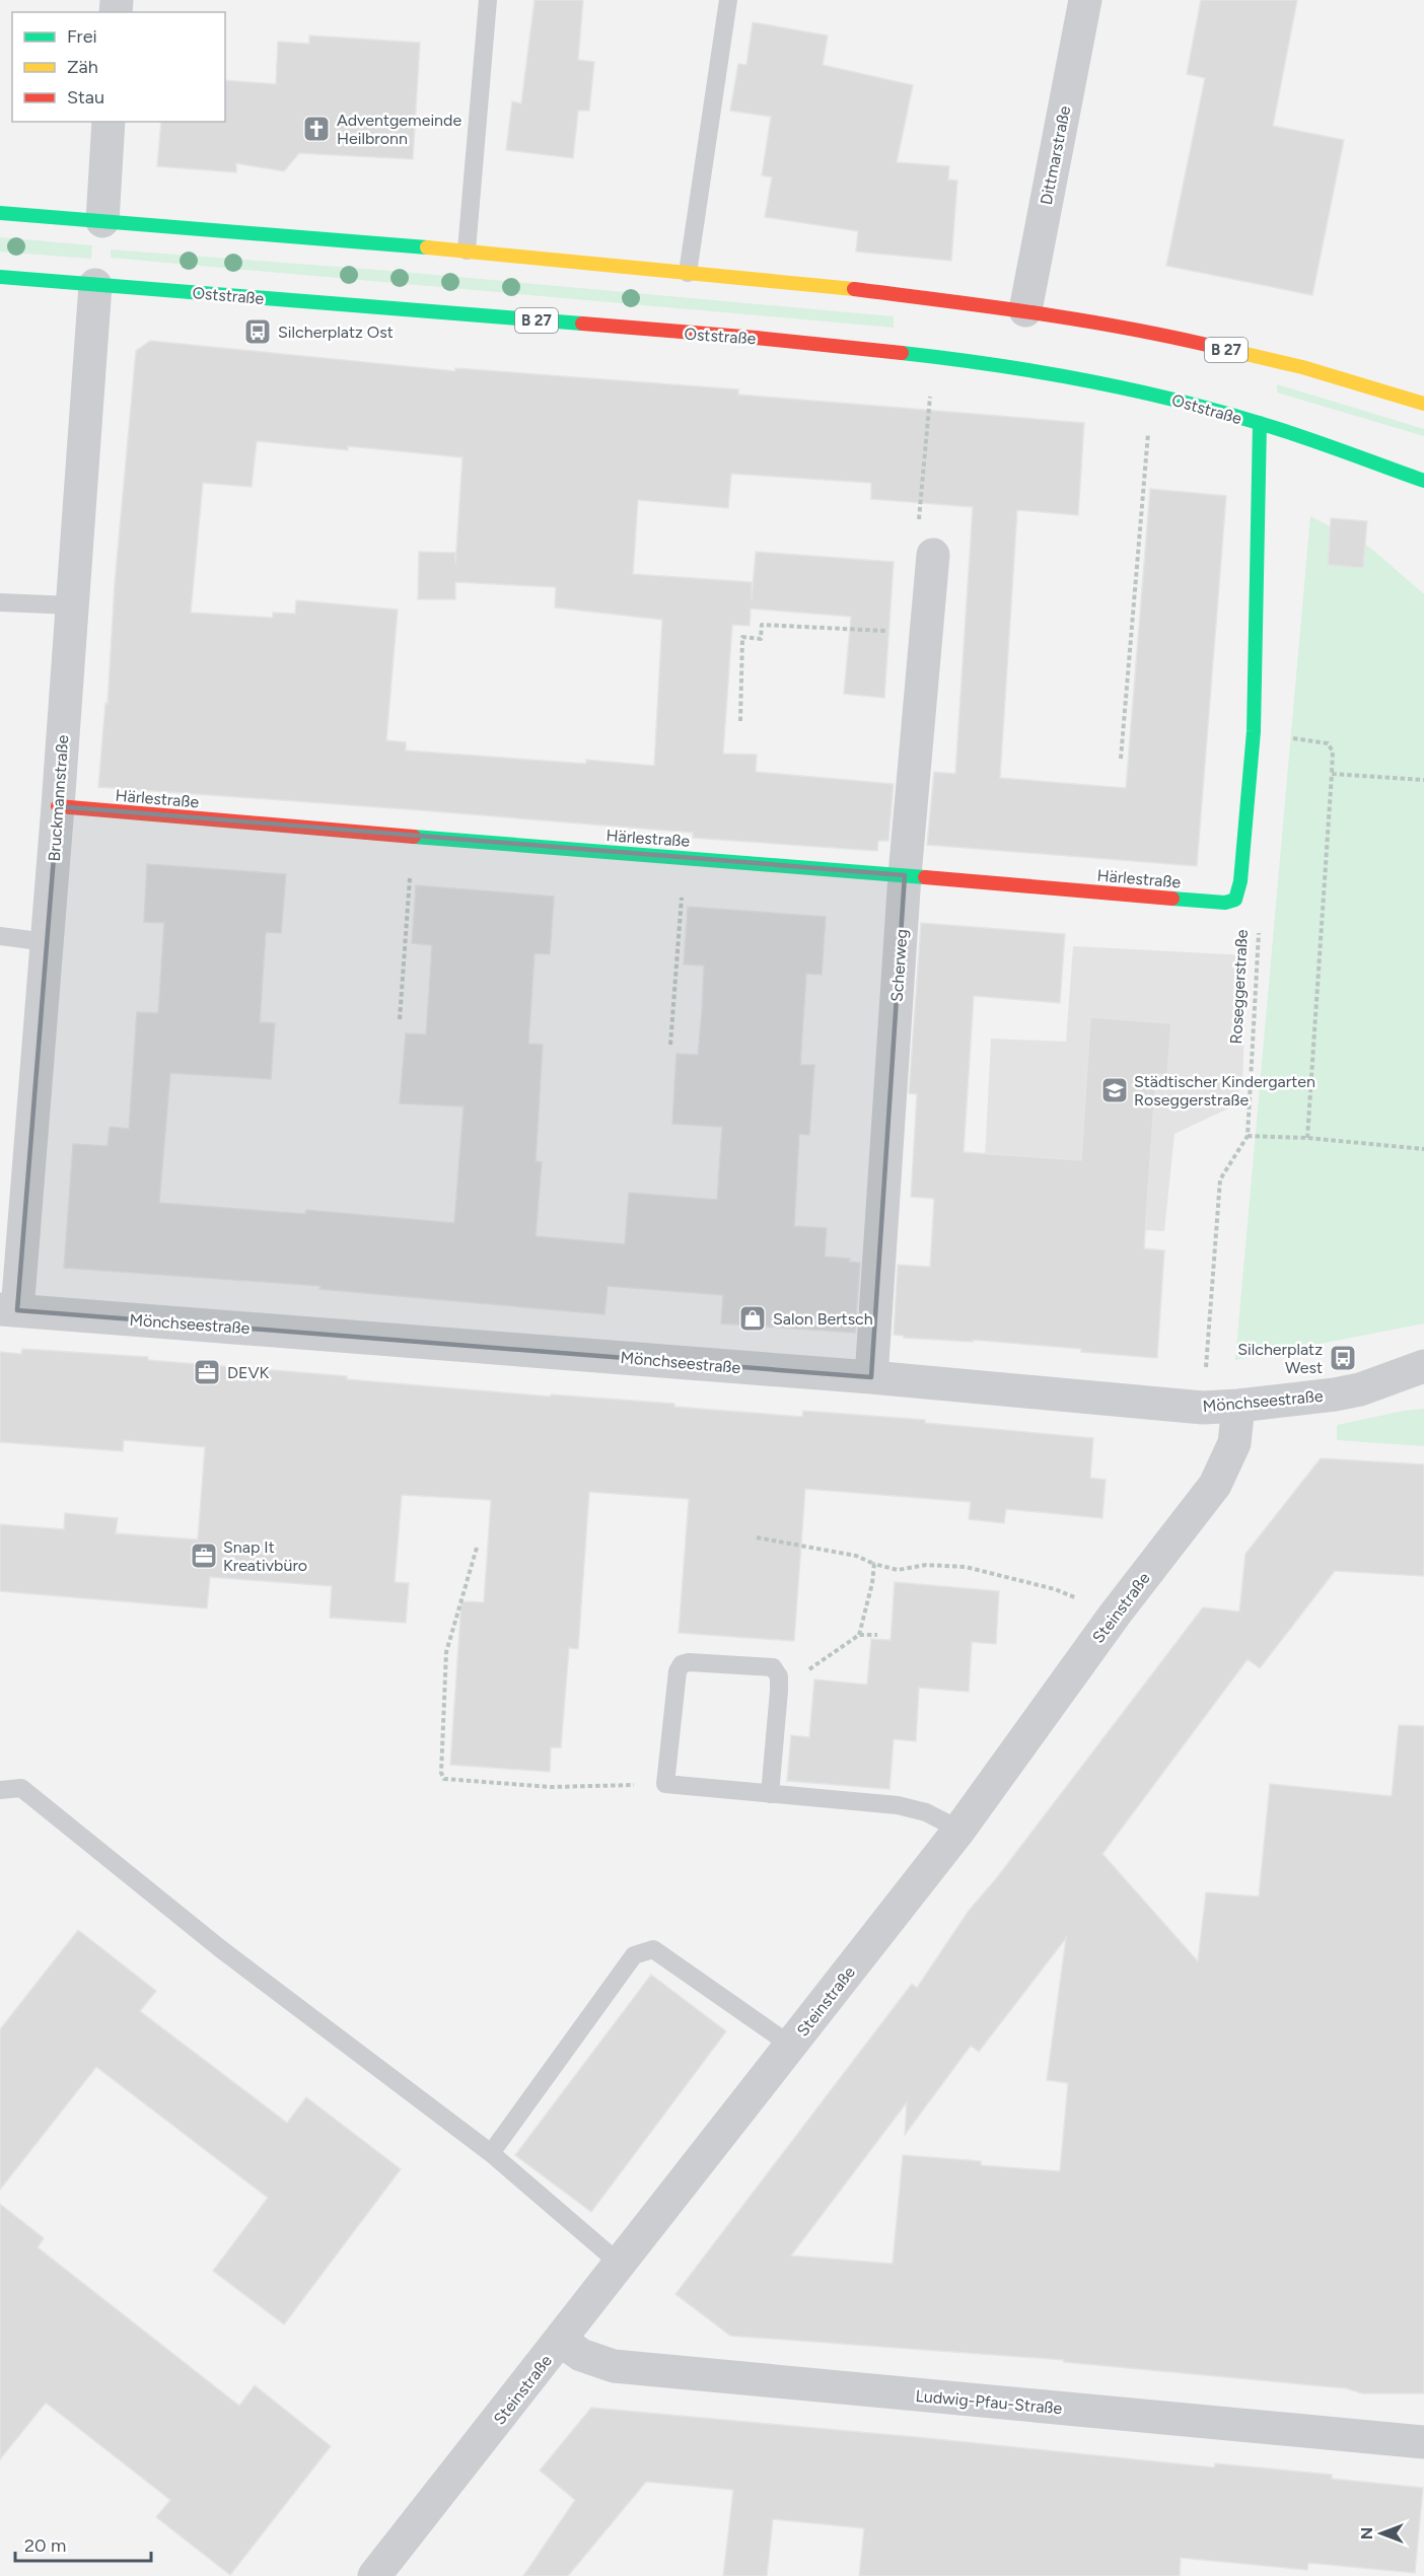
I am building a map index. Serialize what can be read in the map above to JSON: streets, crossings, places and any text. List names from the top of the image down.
{
  "streets": {
    "main road": ["Oststraße", "B 27", "Härlestraße"],
    "street": [
      "Dittmarstraße",
      "Bruckmannstraße",
      "Scherweg",
      "Mönchseestraße",
      "Steinstraße",
      "Ludwig-Pfau-Straße"
    ],
    "path": ["Roseggerstraße"]
  },
  "crossings": [
    ["Dittmarstraße", "B 27"],
    ["Oststraße", "Bruckmannstraße"],
    ["Bruckmannstraße", "Härlestraße"],
    ["Bruckmannstraße", "Mönchseestraße"],
    ["Härlestraße", "Scherweg"],
    ["Härlestraße", "Roseggerstraße"],
    ["Scherweg", "Mönchseestraße"],
    ["Roseggerstraße", "Mönchseestraße"],
    ["Mönchseestraße", "Steinstraße"],
    ["Steinstraße", "Ludwig-Pfau-Straße"]
  ],
  "places": {
    "church": ["Adventgemeinde Heilbronn"],
    "bus stop": ["Silcherplatz Ost", "Silcherplatz West"],
    "school or university": ["Städtischer Kindergarten Roseggerstraße"],
    "shop": ["Salon Bertsch"],
    "office": ["DEVK", "Snap It Kreativbüro"]
  },
  "legend": ["Frei", "Zäh", "Stau"],
  "scale_bar": "20 m",
  "north": "left"
}
